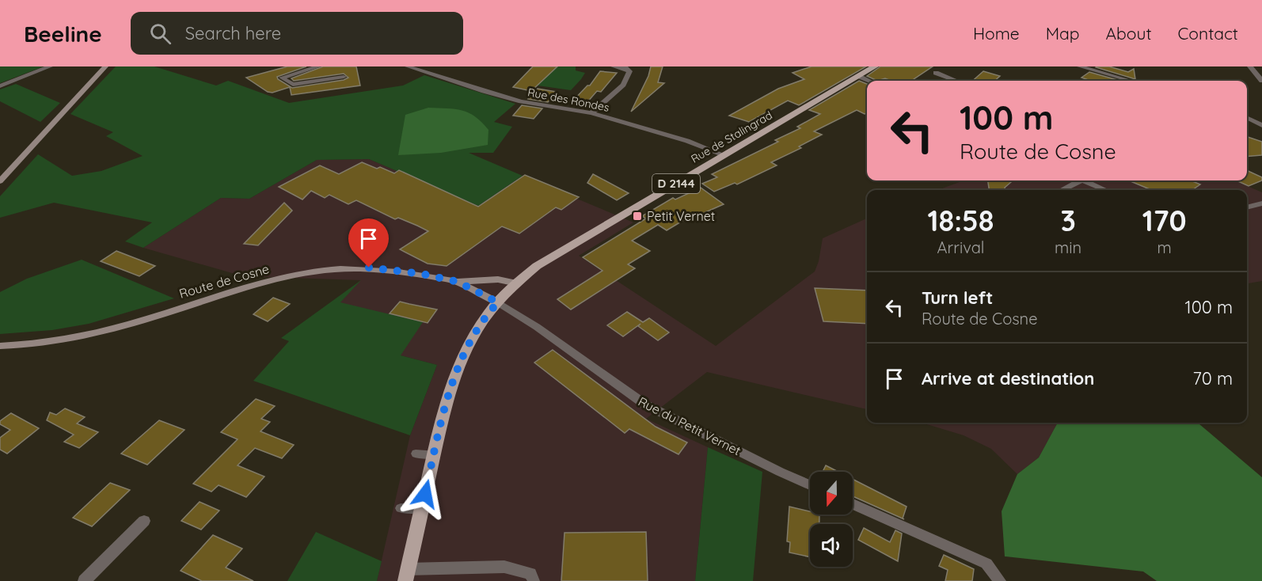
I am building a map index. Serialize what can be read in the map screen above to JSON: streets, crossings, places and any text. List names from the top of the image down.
{
  "streets": {
    "main road": ["Rue de Stalingrad", "D 2144", "Route de Cosne"],
    "street": ["Rue des Rondes", "Rue du Petit Vernet"]
  },
  "crossings": [
    ["Rue des Rondes", "Rue de Stalingrad"],
    ["Rue de Stalingrad", "D 2144"],
    ["Rue de Stalingrad", "Route de Cosne"],
    ["Rue de Stalingrad", "Rue du Petit Vernet"],
    ["Route de Cosne", "Rue du Petit Vernet"]
  ],
  "places": {
    "transit": ["Petit Vernet"]
  },
  "north": "bottom",
  "page": {
    "header": "Beeline",
    "search": "Search here",
    "nav": [
      "Home",
      "Map",
      "About",
      "Contact"
    ],
    "turn": ["100 m", "Route de Cosne"],
    "eta": [
      "18:58",
      "Arrival",
      "3",
      "min",
      "170",
      "m"
    ],
    "list": [
      {
        "name": "Turn left",
        "note": "Route de Cosne",
        "value": "100 m"
      },
      {
        "name": "Arrive at destination",
        "value": "70 m"
      }
    ]
  }
}
